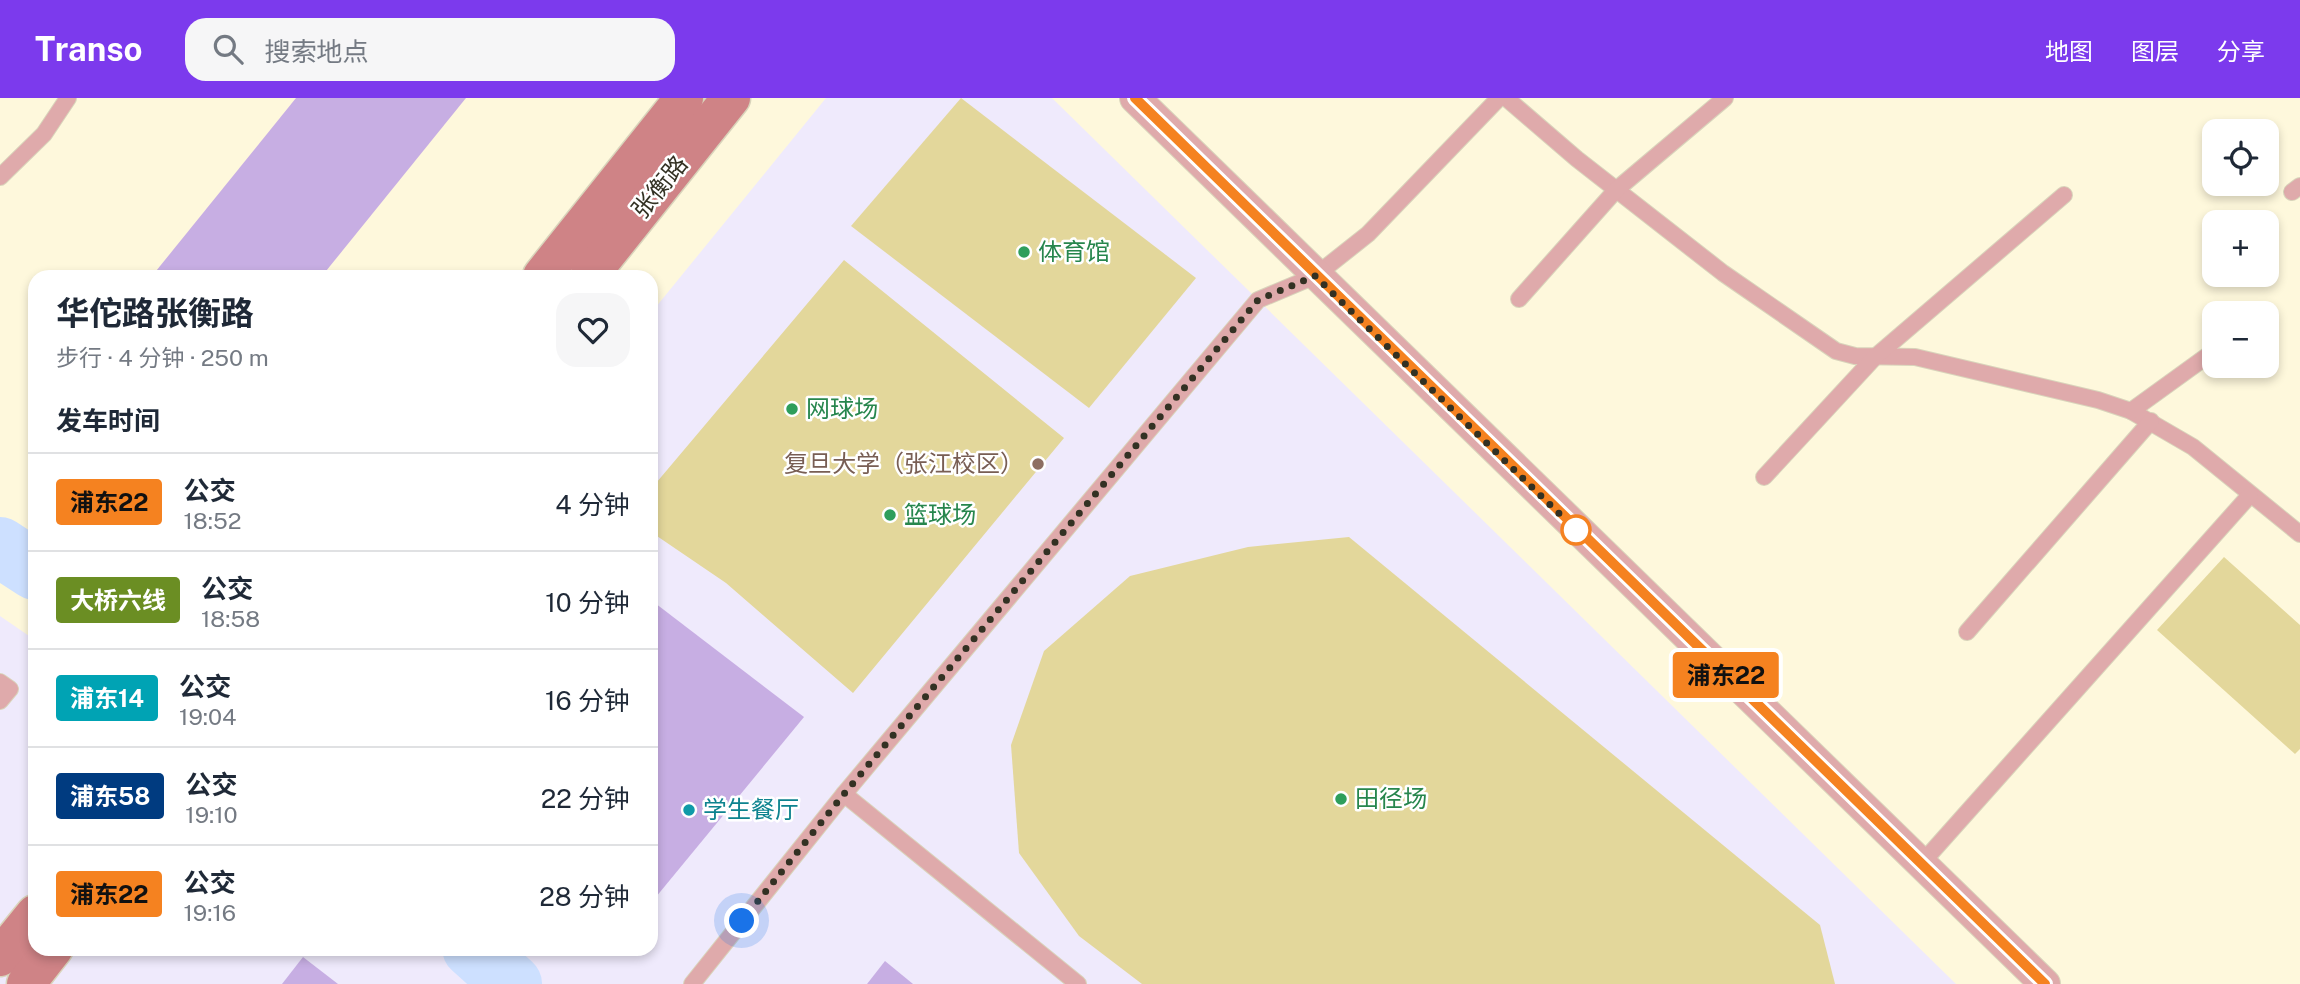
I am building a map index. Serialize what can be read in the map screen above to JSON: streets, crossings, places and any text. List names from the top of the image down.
{
  "streets": {
    "main road": ["张衡路"]
  },
  "places": [
    "体育馆",
    "网球场",
    "复旦大学（张江校区）",
    "篮球场",
    "田径场",
    "学生餐厅"
  ],
  "lines": ["bus line 浦东22"],
  "page": {
    "header": "Transo",
    "search": "搜索地点",
    "nav": ["地图", "图层", "分享"],
    "on_map": "浦东22",
    "map_buttons": ["+", "−"],
    "heading": [
      ["华佗路张衡路", "步行 · 4 分钟 · 250 m"],
      "发车时间"
    ],
    "list": [
      {
        "mark": "浦东22",
        "name": "公交",
        "note": "18:52",
        "value": "4 分钟"
      },
      {
        "mark": "大桥六线",
        "name": "公交",
        "note": "18:58",
        "value": "10 分钟"
      },
      {
        "mark": "浦东14",
        "name": "公交",
        "note": "19:04",
        "value": "16 分钟"
      },
      {
        "mark": "浦东58",
        "name": "公交",
        "note": "19:10",
        "value": "22 分钟"
      },
      {
        "mark": "浦东22",
        "name": "公交",
        "note": "19:16",
        "value": "28 分钟"
      }
    ]
  }
}
